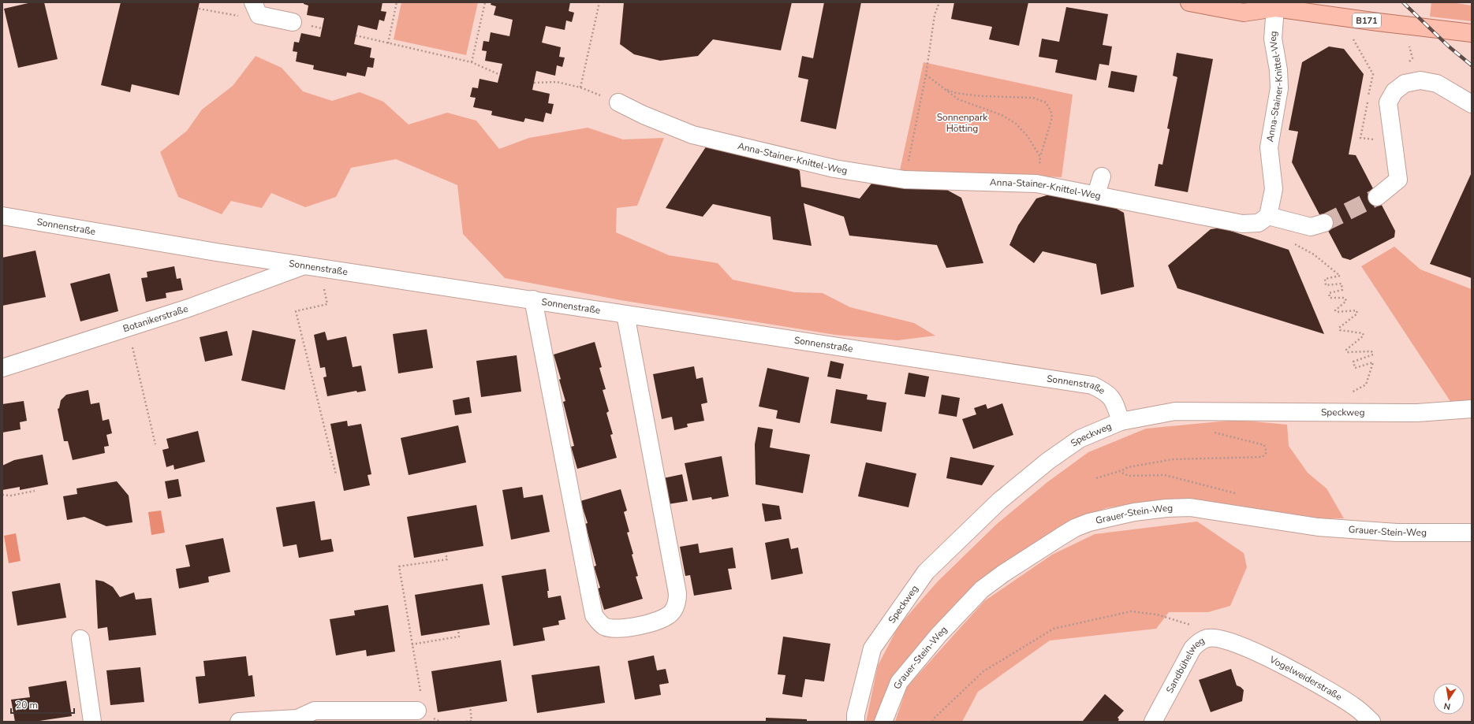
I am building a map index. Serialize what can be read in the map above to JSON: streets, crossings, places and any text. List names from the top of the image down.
{
  "streets": {
    "main road": ["B171"],
    "street": [
      "Anna-Stainer-Knittel-Weg",
      "Sonnenstraße",
      "Botanikerstraße",
      "Speckweg",
      "Grauer-Stein-Weg",
      "Sandbühelweg",
      "Vogelweiderstraße"
    ]
  },
  "crossings": [
    ["B171", "Anna-Stainer-Knittel-Weg"],
    ["Sonnenstraße", "Botanikerstraße"],
    ["Sonnenstraße", "Speckweg"],
    ["Sandbühelweg", "Vogelweiderstraße"]
  ],
  "parks": ["Sonnenpark Hötting"],
  "scale_bar": "20 m",
  "north": "bottom"
}
